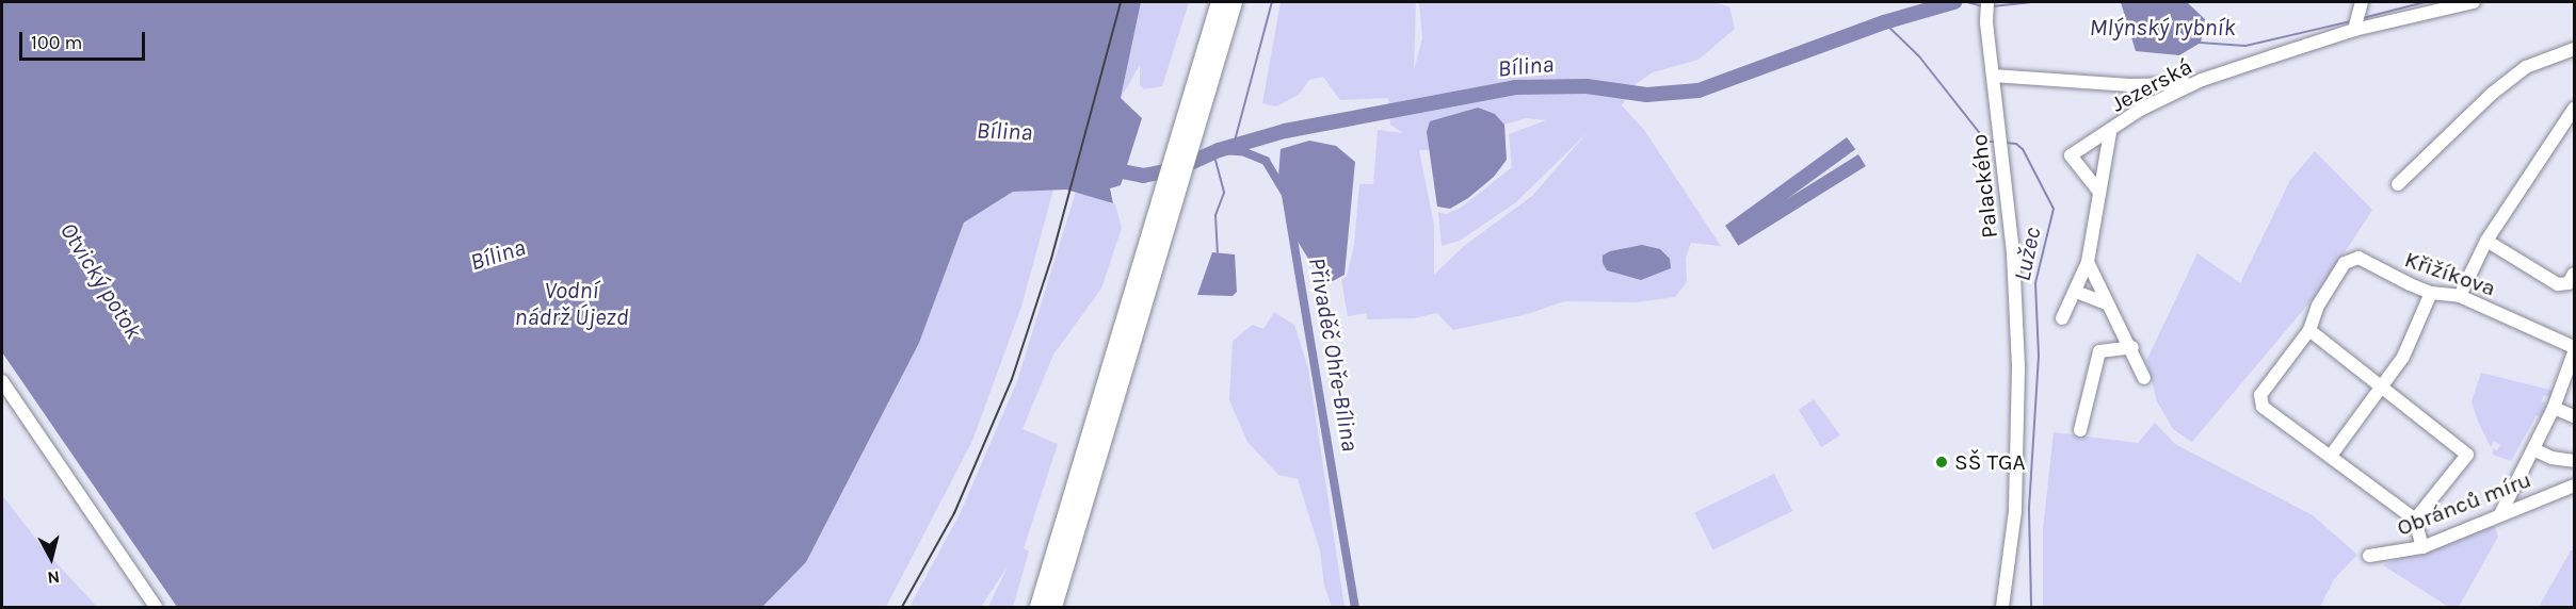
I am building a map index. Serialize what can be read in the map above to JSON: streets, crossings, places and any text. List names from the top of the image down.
{
  "streets": {
    "street": [
      "Jezerská",
      "Palackého",
      "Křižíkova",
      "Obránců míru"
    ]
  },
  "crossings": [
    ["Křižíkova", "Obránců míru"]
  ],
  "water": [
    "Mlýnský rybník",
    "Bílina",
    "Lužec",
    "Otvický potok",
    "Vodní nádrž Újezd",
    "Přivaděč Ohře-Bílina"
  ],
  "places": ["SŠ TGA"],
  "scale_bar": "100 m",
  "north": "bottom"
}
